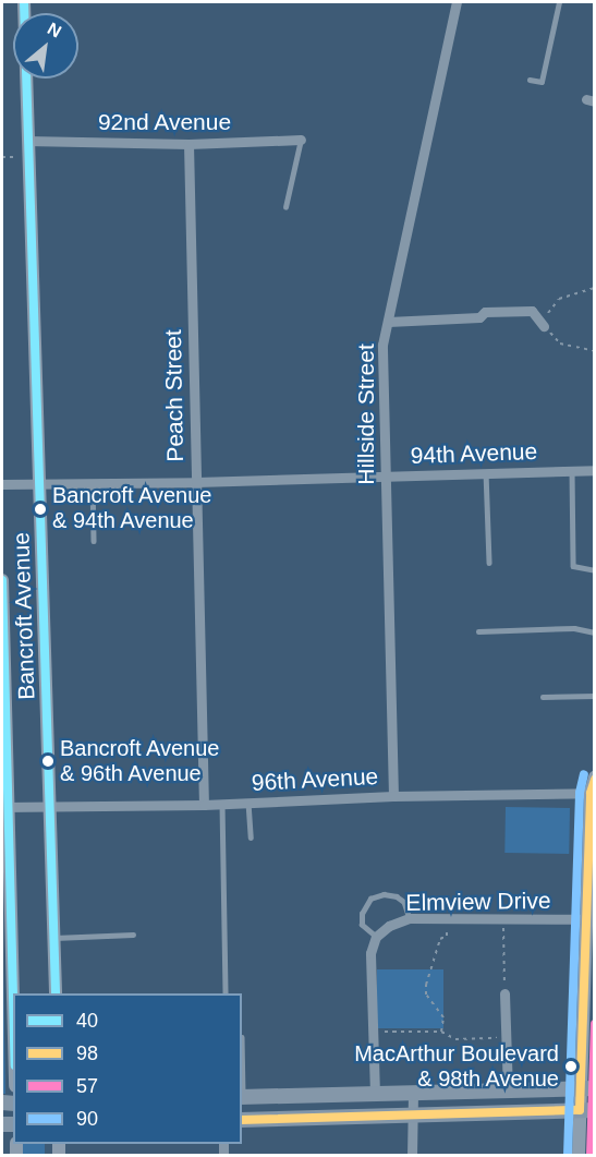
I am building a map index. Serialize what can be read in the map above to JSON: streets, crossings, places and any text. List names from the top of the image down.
{
  "streets": {
    "main road": ["Bancroft Avenue"],
    "street": [
      "92nd Avenue",
      "Peach Street",
      "Hillside Street",
      "94th Avenue",
      "96th Avenue",
      "Elmview Drive"
    ]
  },
  "crossings": [
    ["92nd Avenue", "Peach Street"],
    ["92nd Avenue", "Bancroft Avenue"],
    ["Peach Street", "94th Avenue"],
    ["Peach Street", "96th Avenue"],
    ["Hillside Street", "94th Avenue"],
    ["Hillside Street", "96th Avenue"],
    ["94th Avenue", "Bancroft Avenue"],
    ["Bancroft Avenue", "96th Avenue"]
  ],
  "places": ["Bancroft Avenue & 94th Avenue", "Bancroft Avenue & 96th Avenue", "MacArthur Boulevard & 98th Avenue"],
  "lines": [
    "transit line 40",
    "transit line 90",
    "transit line 98",
    "transit line 57"
  ],
  "legend": [
    "40",
    "98",
    "57",
    "90"
  ],
  "north": "top right"
}
